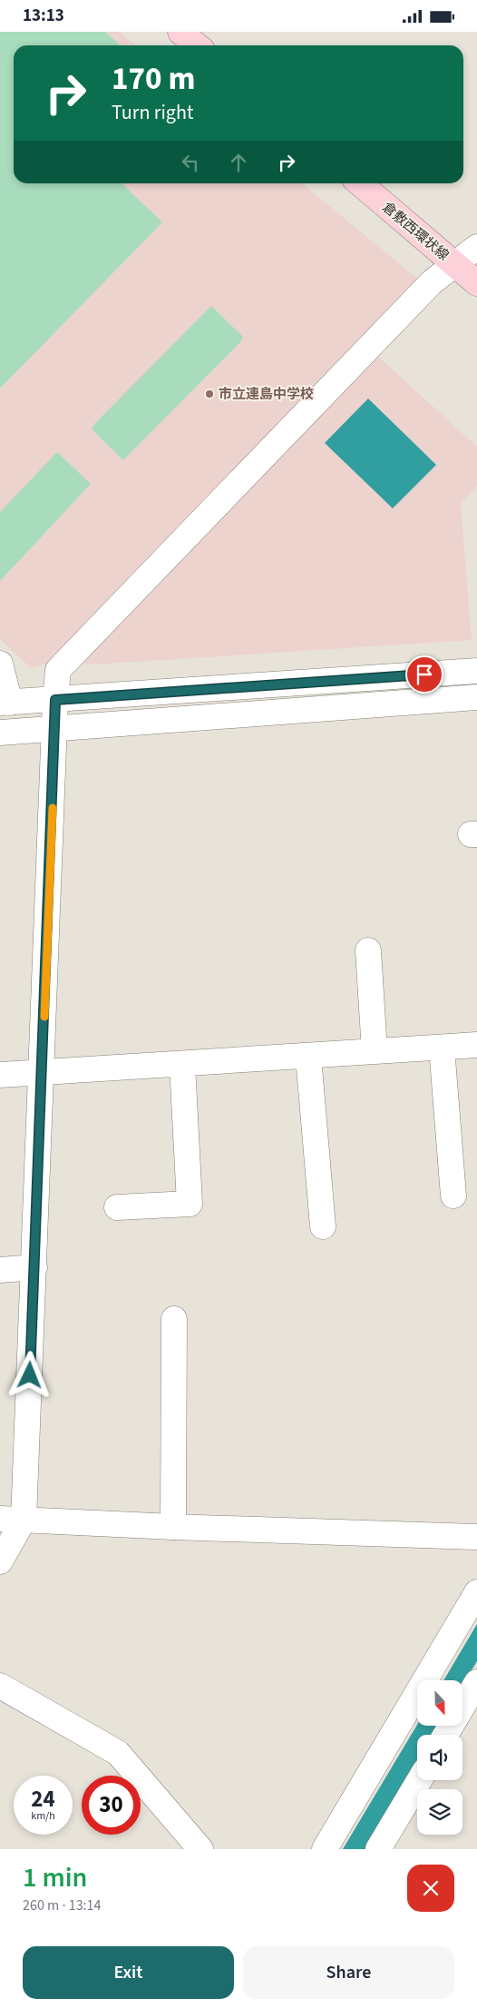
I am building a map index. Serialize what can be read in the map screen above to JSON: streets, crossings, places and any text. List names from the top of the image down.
{
  "streets": {
    "main road": ["倉敷西環状線"]
  },
  "places": ["市立連島中学校"],
  "north": "bottom",
  "page": {
    "status": "13:13",
    "turn": ["170 m", "Turn right"],
    "speed": "24 km/h",
    "limit": "30",
    "heading": ["1 min", "260 m · 13:14"],
    "buttons": ["Exit", "Share"]
  }
}
